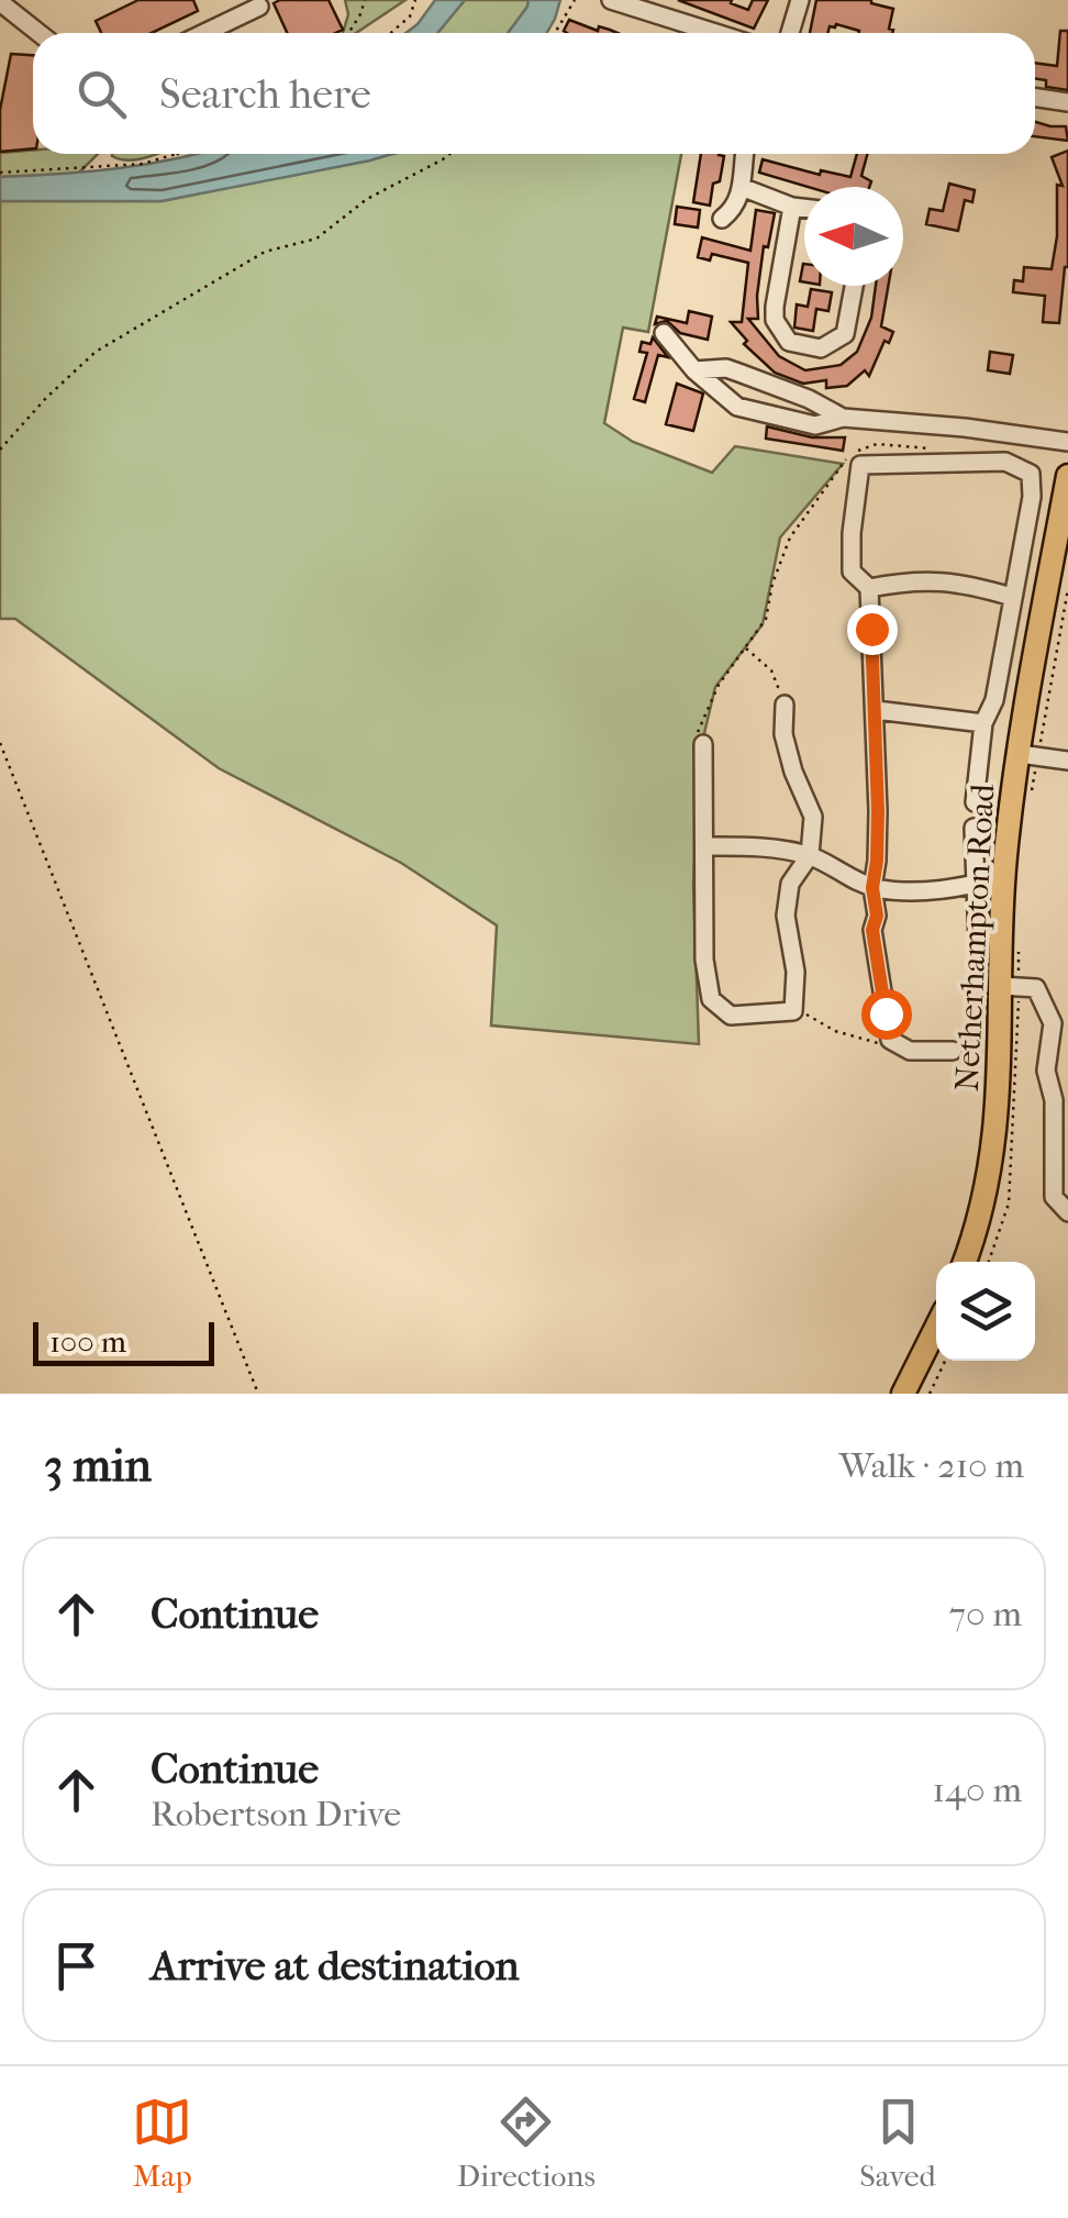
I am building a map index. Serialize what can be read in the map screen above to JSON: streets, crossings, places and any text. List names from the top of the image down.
{
  "streets": {
    "main road": ["Netherhampton Road"]
  },
  "scale_bar": "100 m",
  "north": "left",
  "page": {
    "search": "Search here",
    "scale": "100 m",
    "heading": ["3 min", "Walk · 210 m"],
    "list": [
      ["Continue", "70 m"],
      ["Continue", "Robertson Drive", "140 m"],
      "Arrive at destination"
    ],
    "nav": ["Map", "Directions", "Saved"]
  }
}
